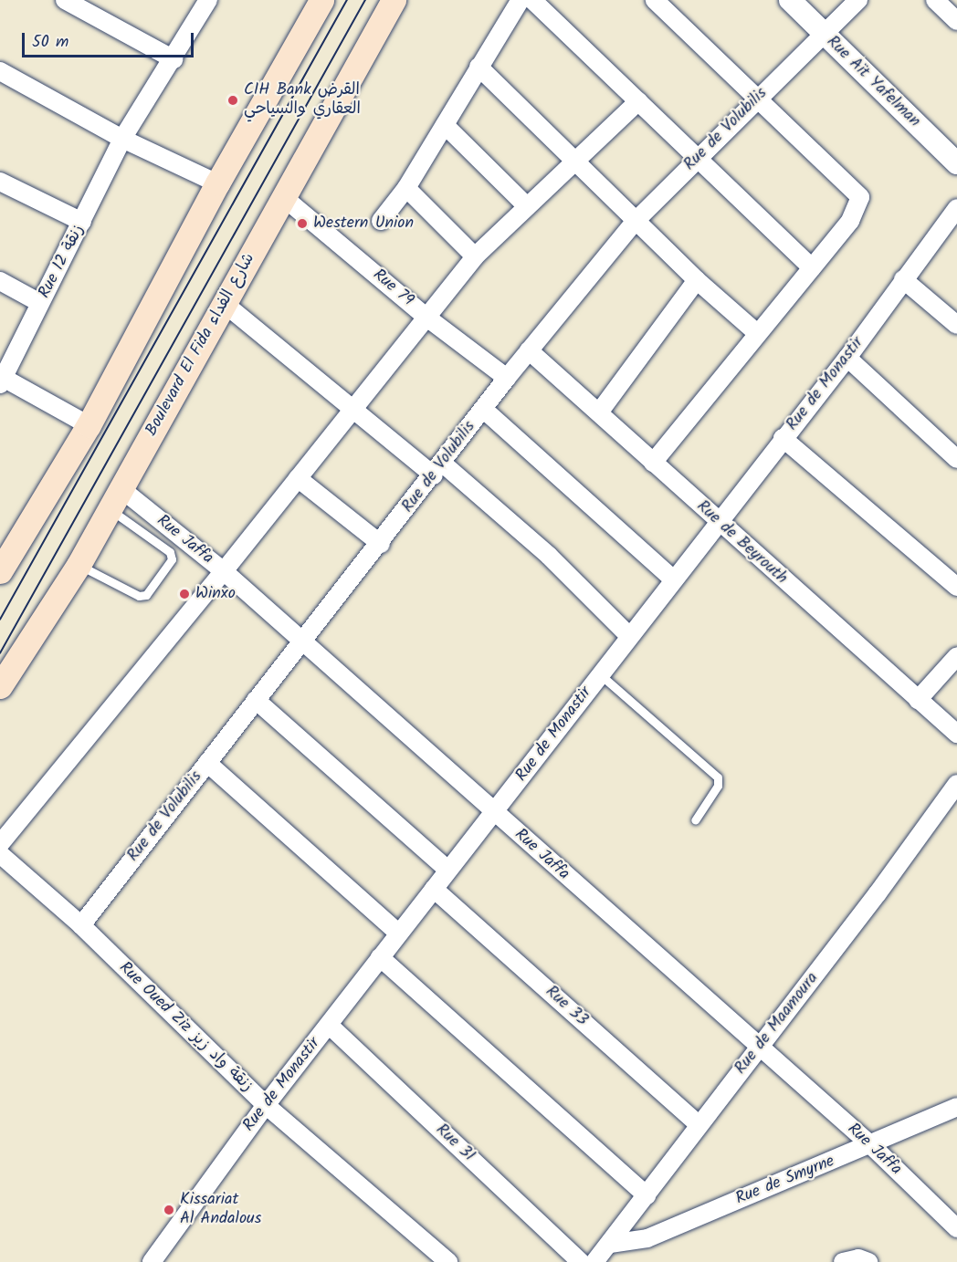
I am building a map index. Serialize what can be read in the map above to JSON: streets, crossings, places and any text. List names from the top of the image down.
{
  "streets": {
    "main road": ["Boulevard El Fida شارع الفداء"],
    "street": [
      "Rue Aït Yafelman",
      "Rue de Volubilis",
      "Rue 12 زنقة",
      "Rue 79",
      "Rue de Monastir",
      "Rue Jaffa",
      "Rue de Beyrouth",
      "Rue 33",
      "Rue de Maamoura",
      "Rue Oued Ziz زنقة واد زيز",
      "Rue 31",
      "Rue de Smyrne"
    ]
  },
  "crossings": [
    ["Rue Aït Yafelman", "Rue de Volubilis"],
    ["Rue de Volubilis", "Rue 79"],
    ["Rue de Volubilis", "Rue Jaffa"],
    ["Rue de Volubilis", "Rue de Beyrouth"],
    ["Rue de Volubilis", "Rue Oued Ziz زنقة واد زيز"],
    ["Rue 79", "Boulevard El Fida شارع الفداء"],
    ["Boulevard El Fida شارع الفداء", "Rue Jaffa"],
    ["Rue de Monastir", "Rue Jaffa"],
    ["Rue de Monastir", "Rue de Beyrouth"],
    ["Rue de Monastir", "Rue 33"],
    ["Rue de Monastir", "Rue Oued Ziz زنقة واد زيز"],
    ["Rue de Monastir", "Rue 31"],
    ["Rue Jaffa", "Rue de Maamoura"],
    ["Rue Jaffa", "Rue de Smyrne"],
    ["Rue 33", "Rue de Maamoura"],
    ["Rue de Maamoura", "Rue de Smyrne"]
  ],
  "places": [
    "CIH Bank القرض العقاري والسياحي",
    "Western Union",
    "Winxo",
    "Kissariat Al Andalous"
  ],
  "scale_bar": "50 m"
}
